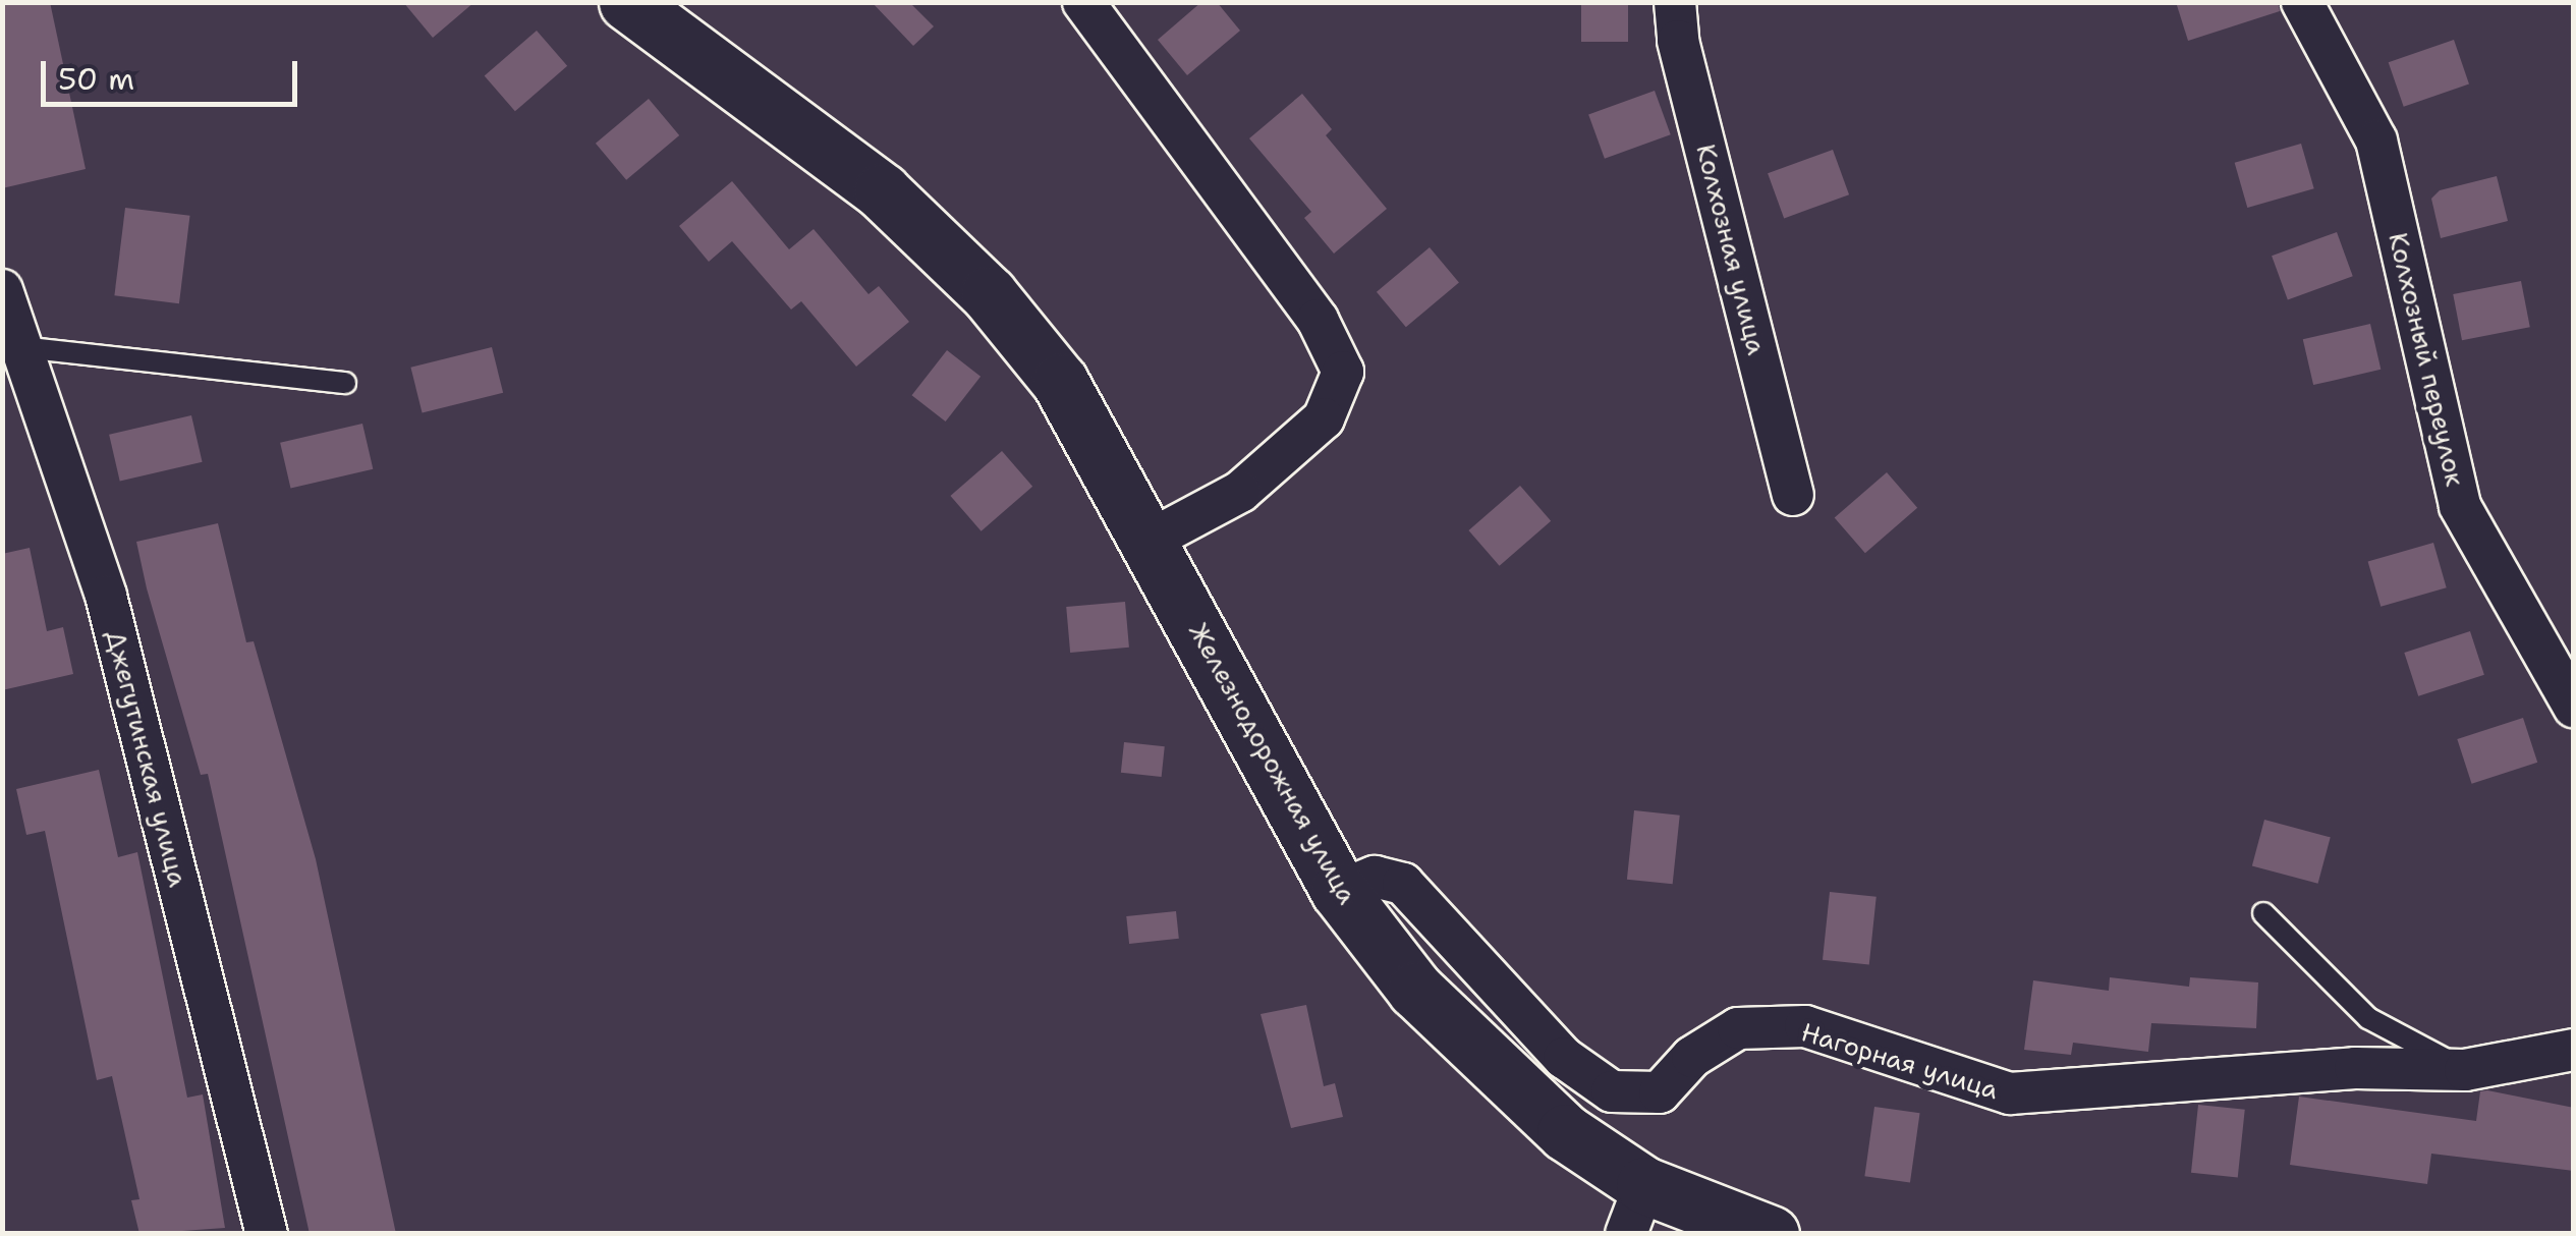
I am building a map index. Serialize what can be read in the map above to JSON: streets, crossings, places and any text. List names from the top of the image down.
{
  "streets": {
    "main road": ["Железнодорожная улица"],
    "street": [
      "Колхозная улица",
      "Колхозный переулок",
      "Джегутинская улица",
      "Нагорная улица"
    ]
  },
  "crossings": [
    ["Железнодорожная улица", "Нагорная улица"]
  ],
  "scale_bar": "50 m"
}
